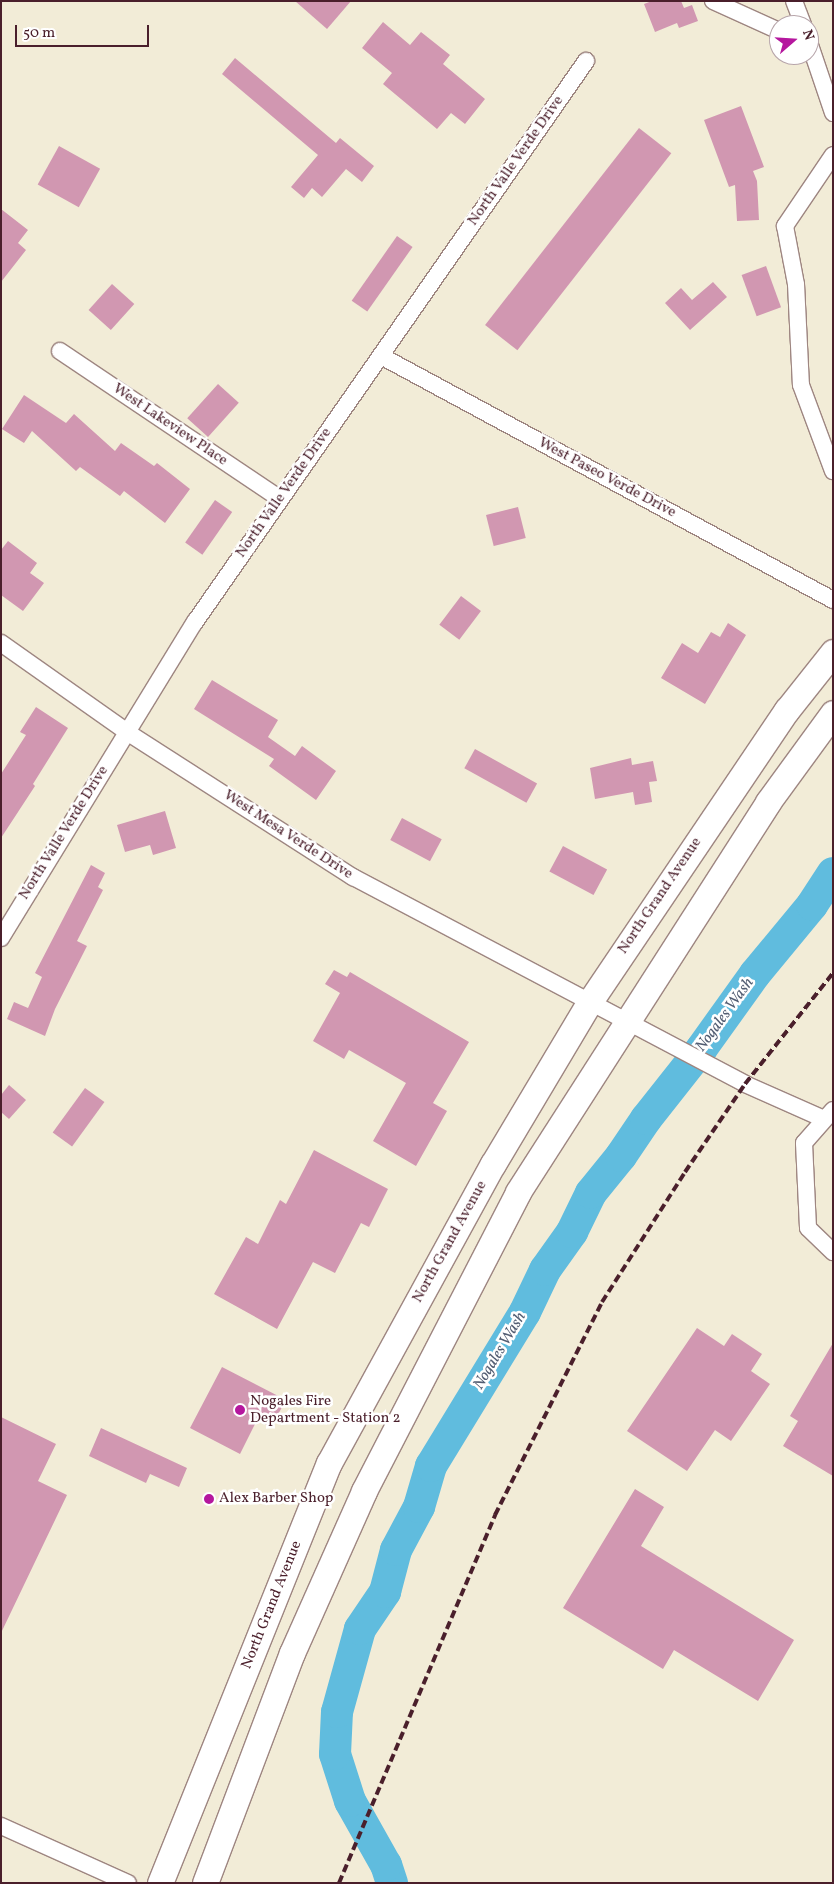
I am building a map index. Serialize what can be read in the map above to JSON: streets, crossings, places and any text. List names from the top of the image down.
{
  "streets": {
    "main road": ["North Grand Avenue"],
    "street": [
      "North Valle Verde Drive",
      "West Lakeview Place",
      "West Paseo Verde Drive",
      "West Mesa Verde Drive"
    ]
  },
  "crossings": [
    ["North Valle Verde Drive", "West Lakeview Place"],
    ["North Valle Verde Drive", "West Paseo Verde Drive"],
    ["North Valle Verde Drive", "West Mesa Verde Drive"],
    ["West Mesa Verde Drive", "North Grand Avenue"]
  ],
  "water": ["Nogales Wash"],
  "places": ["Nogales Fire Department - Station 2", "Alex Barber Shop"],
  "scale_bar": "50 m",
  "north": "right"
}
